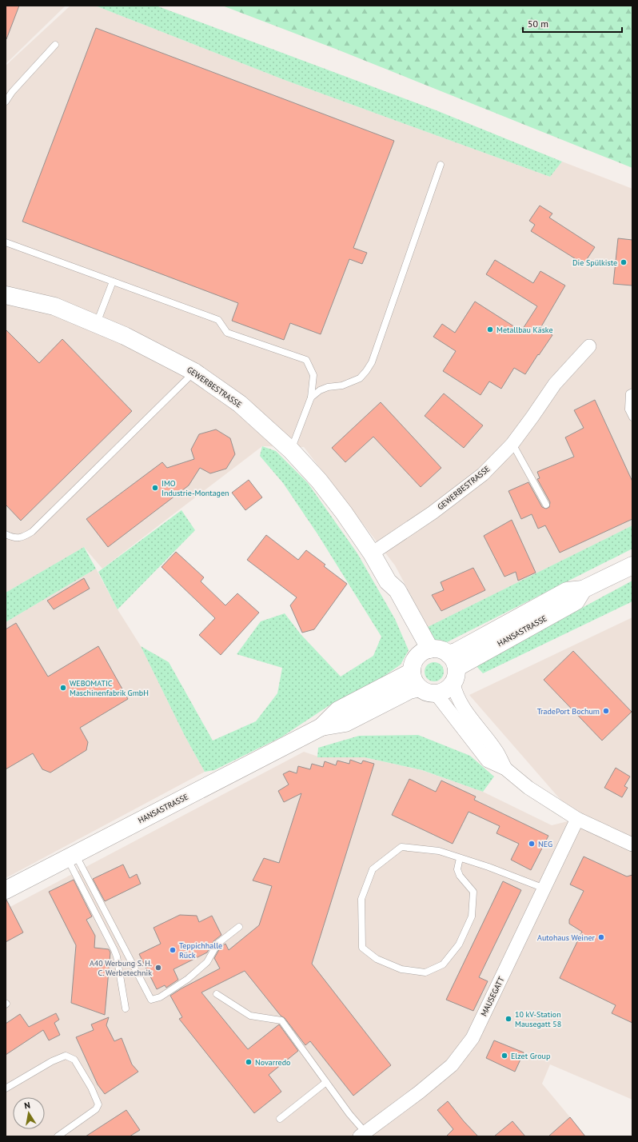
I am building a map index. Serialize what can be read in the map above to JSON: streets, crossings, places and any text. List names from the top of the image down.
{
  "streets": {
    "street": ["GEWERBESTRASSE", "HANSASTRASSE", "MAUSEGATT"]
  },
  "crossings": [
    ["GEWERBESTRASSE", "HANSASTRASSE"]
  ],
  "places": [
    "Die Spülkiste",
    "Metallbau Käske",
    "IMO Industrie-Montagen",
    "WEBOMATIC Maschinenfabrik GmbH",
    "TradePort Bochum",
    "NEG",
    "Autohaus Weiner",
    "Teppichhalle Rück",
    "A40 Werbung S. H. C. Werbetechnik",
    "10 kV-Station Mausegatt 58",
    "Elzet Group",
    "Novarredo"
  ],
  "scale_bar": "50 m",
  "north": "top"
}
